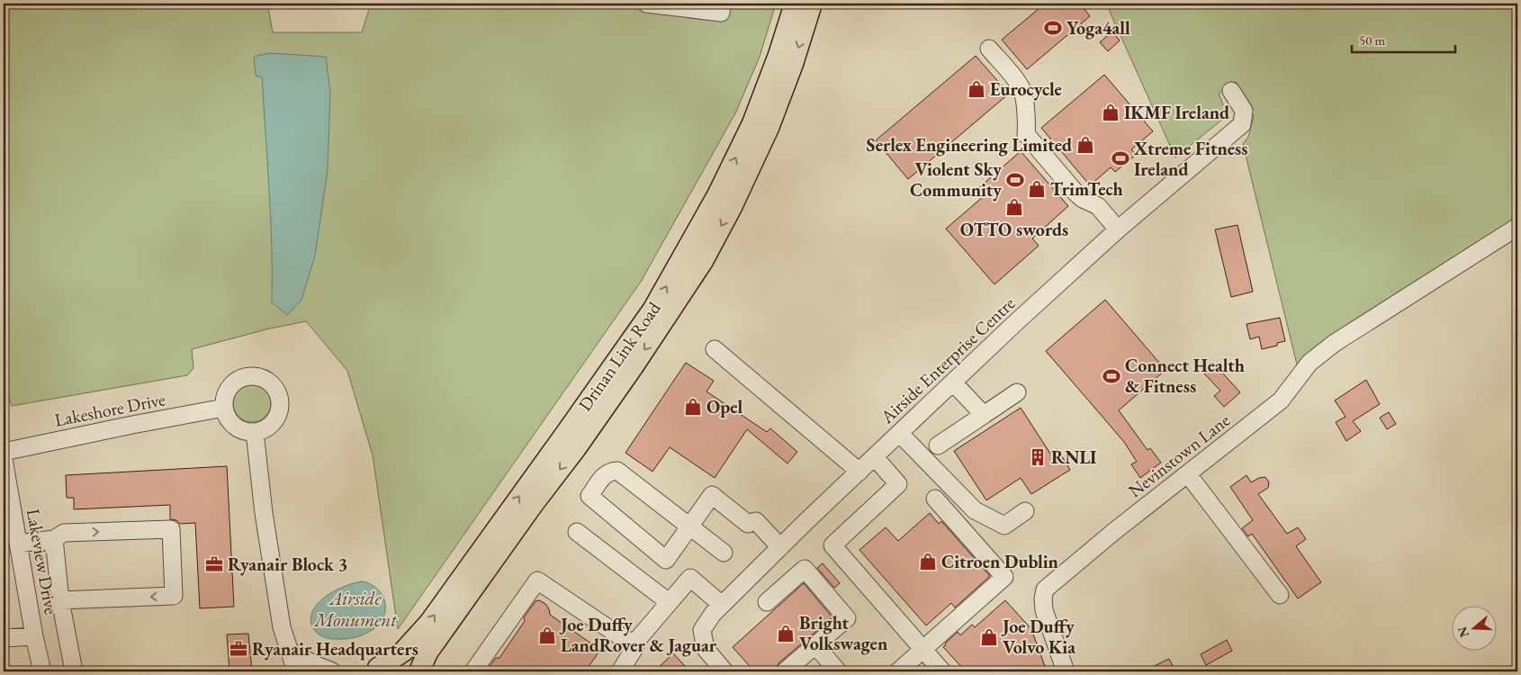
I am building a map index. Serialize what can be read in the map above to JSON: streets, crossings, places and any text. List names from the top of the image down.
{
  "streets": {
    "main road": ["Drinan Link Road"],
    "street": [
      "Airside Enterprise Centre",
      "Lakeshore Drive",
      "Nevinstown Lane",
      "Lakeview Drive"
    ]
  },
  "water": ["Airside Monument"],
  "places": {
    "sports": [
      "Yoga4all",
      "Xtreme Fitness Ireland",
      "Violent Sky Community",
      "Connect Health & Fitness"
    ],
    "shop": [
      "Eurocycle",
      "IKMF Ireland",
      "Serlex Engineering Limited",
      "TrimTech",
      "OTTO swords",
      "Opel",
      "Citroen Dublin",
      "Bright Volkswagen",
      "Joe Duffy LandRover & Jaguar",
      "Joe Duffy Volvo Kia"
    ],
    "building": ["RNLI"],
    "office": ["Ryanair Block 3", "Ryanair Headquarters"]
  },
  "scale_bar": "50 m",
  "north": "left"
}
